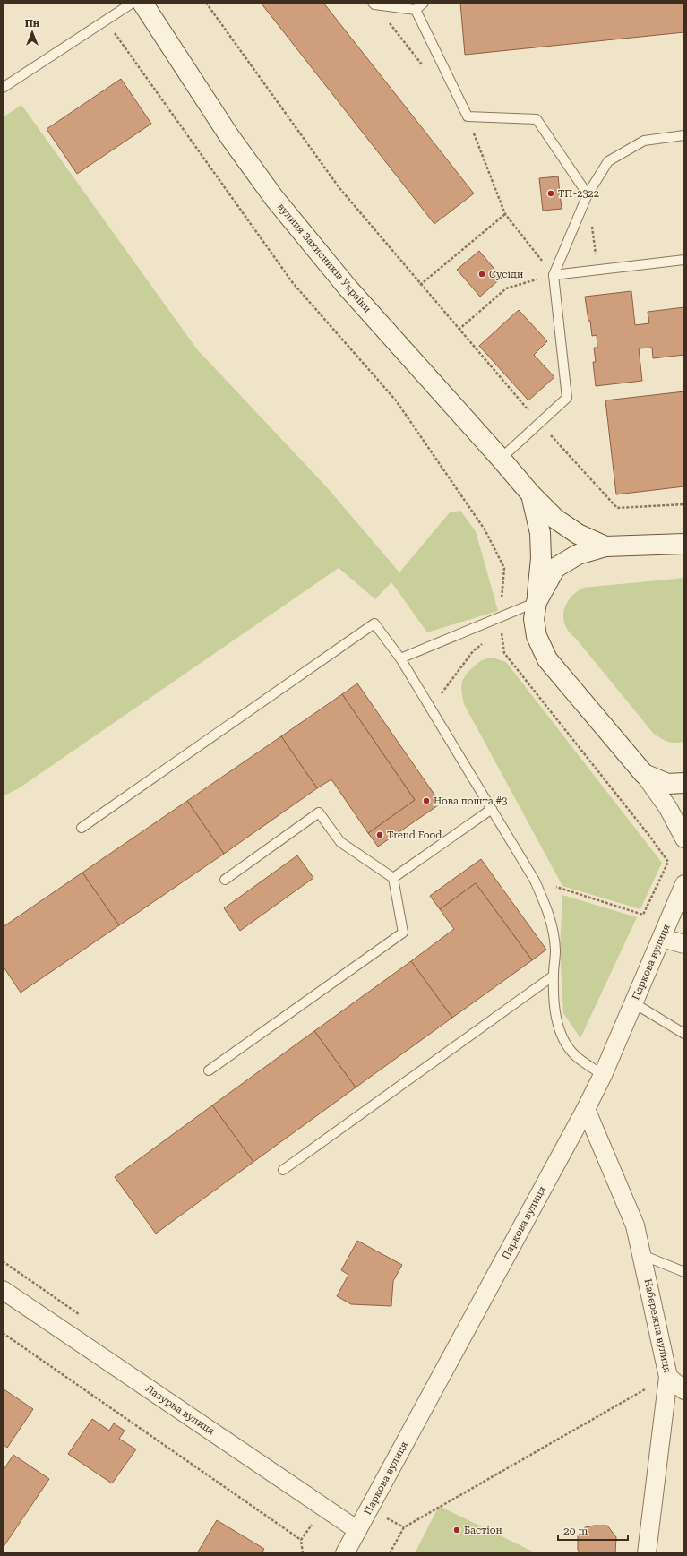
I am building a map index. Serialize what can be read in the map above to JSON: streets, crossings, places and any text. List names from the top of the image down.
{
  "streets": {
    "street": [
      "вулиця Захисників України",
      "Паркова вулиця",
      "Набережна вулиця",
      "Лазурна вулиця"
    ]
  },
  "crossings": [
    ["Паркова вулиця", "Набережна вулиця"],
    ["Паркова вулиця", "Лазурна вулиця"]
  ],
  "places": [
    "ТП-2322",
    "Сусіди",
    "Нова пошта #3",
    "Trend Food",
    "Бастіон"
  ],
  "scale_bar": "20 m",
  "north": "top"
}
